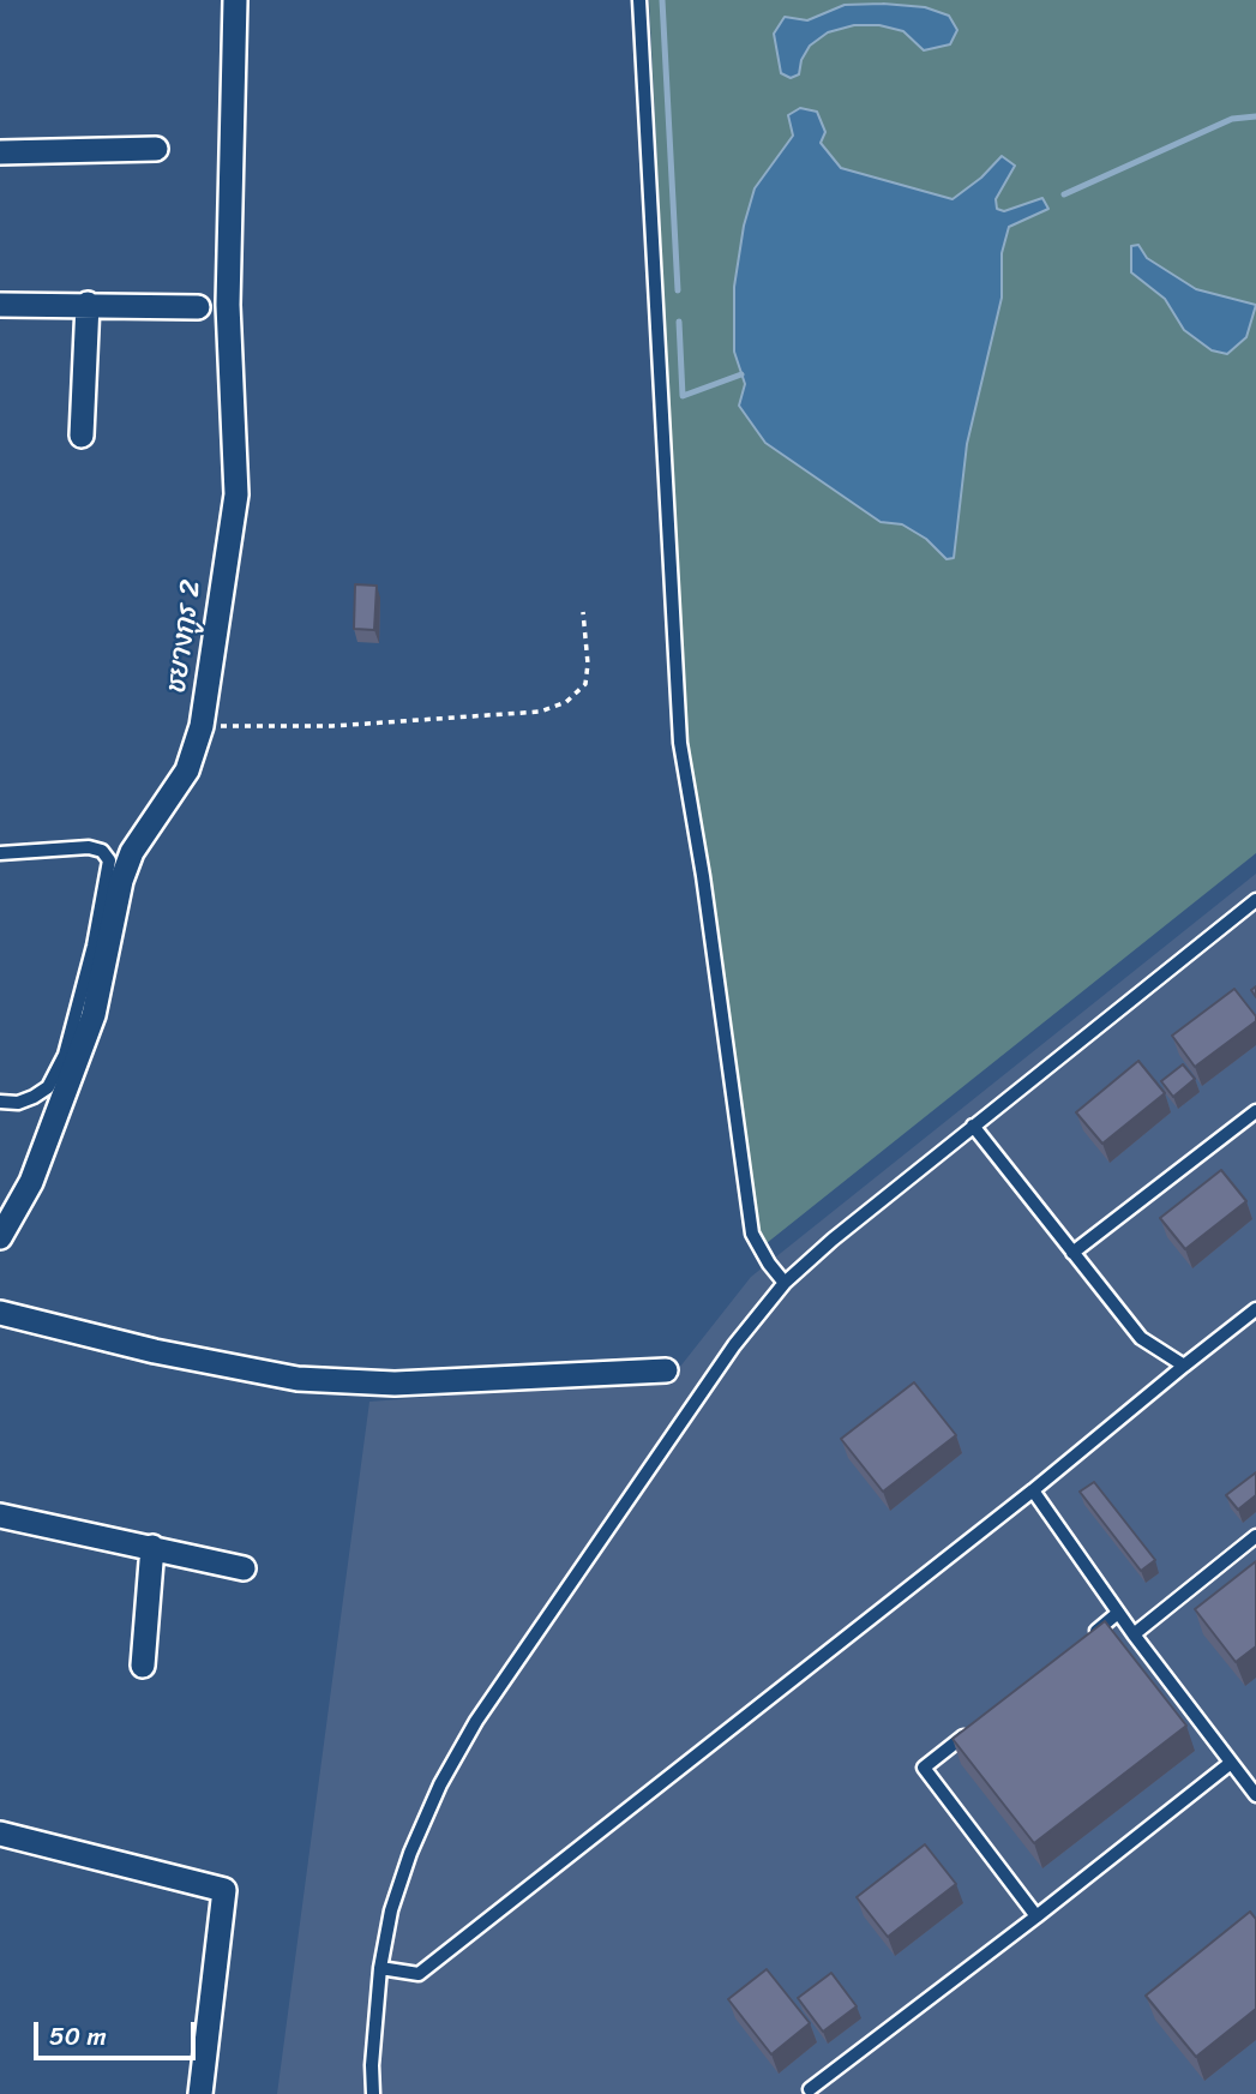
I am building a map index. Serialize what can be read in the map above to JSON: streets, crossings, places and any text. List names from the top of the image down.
{
  "streets": {
    "street": ["ชยางกูร 2"]
  },
  "scale_bar": "50 m"
}
